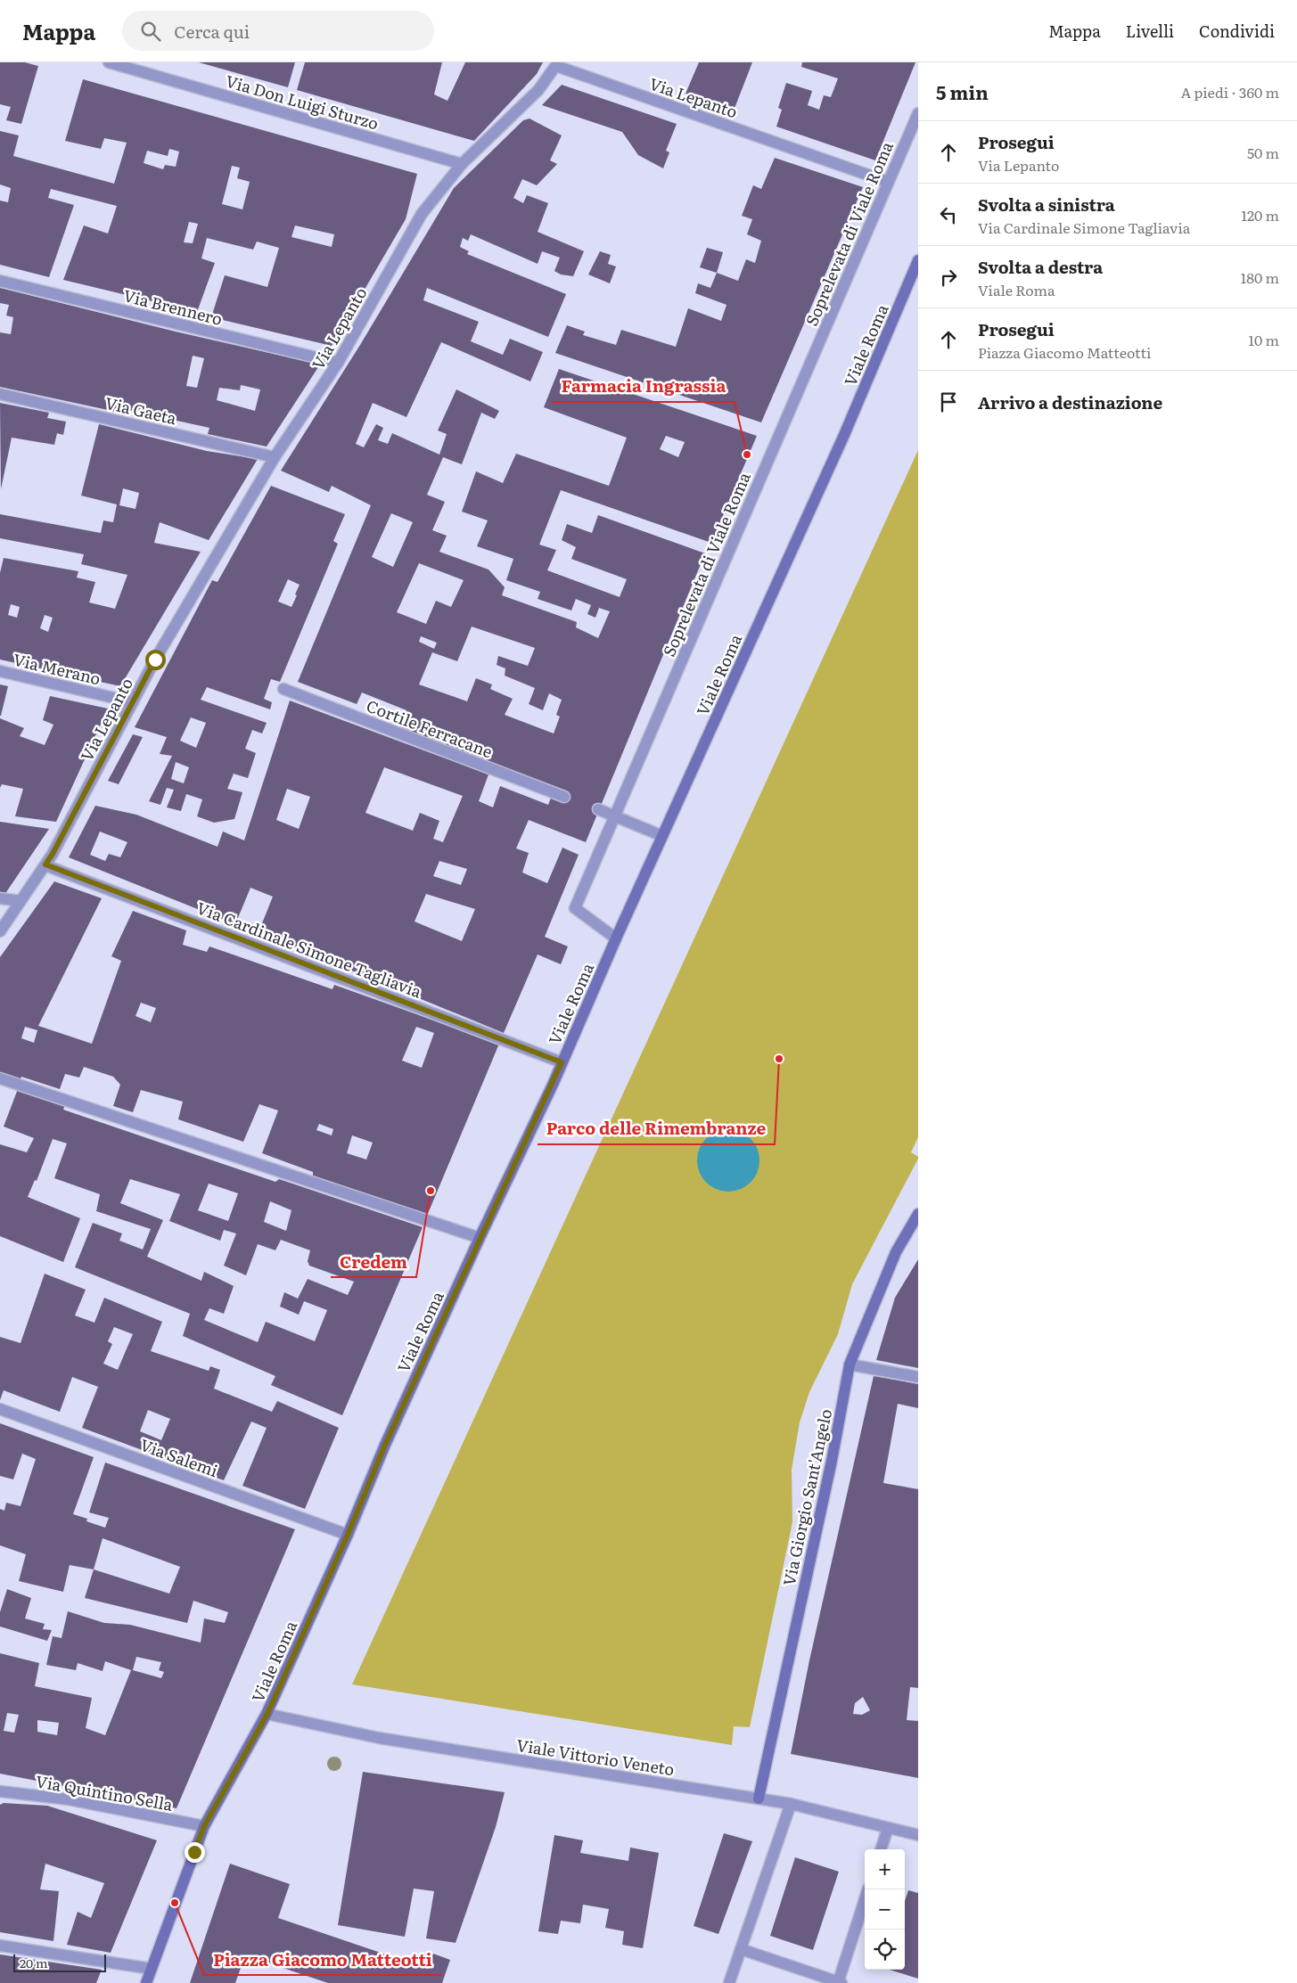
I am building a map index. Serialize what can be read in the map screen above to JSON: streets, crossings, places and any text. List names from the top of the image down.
{
  "streets": {
    "main road": ["Viale Roma", "Via Giorgio Sant'Angelo"],
    "street": [
      "Via Lepanto",
      "Via Don Luigi Sturzo",
      "Soprelevata di Viale Roma",
      "Via Brennero",
      "Via Gaeta",
      "Via Merano",
      "Cortile Ferracane",
      "Via Cardinale Simone Tagliavia",
      "Via Salemi",
      "Viale Vittorio Veneto",
      "Via Quintino Sella"
    ]
  },
  "crossings": [
    ["Via Lepanto", "Via Don Luigi Sturzo"],
    ["Via Lepanto", "Soprelevata di Viale Roma"],
    ["Via Lepanto", "Via Brennero"],
    ["Via Lepanto", "Via Gaeta"],
    ["Via Lepanto", "Via Merano"],
    ["Via Lepanto", "Via Cardinale Simone Tagliavia"],
    ["Soprelevata di Viale Roma", "Viale Roma"],
    ["Viale Roma", "Via Cardinale Simone Tagliavia"],
    ["Viale Roma", "Via Salemi"],
    ["Viale Roma", "Viale Vittorio Veneto"],
    ["Viale Roma", "Via Quintino Sella"],
    ["Via Giorgio Sant'Angelo", "Viale Vittorio Veneto"]
  ],
  "places": [
    "Farmacia Ingrassia",
    "Parco delle Rimembranze",
    "Credem",
    "Piazza Giacomo Matteotti"
  ],
  "scale_bar": "20 m",
  "page": {
    "header": "Mappa",
    "search": "Cerca qui",
    "nav": ["Mappa", "Livelli", "Condividi"],
    "heading": ["5 min", "A piedi · 360 m"],
    "list": [
      ["Prosegui", "Via Lepanto", "50 m"],
      ["Svolta a sinistra", "Via Cardinale Simone Tagliavia", "120 m"],
      ["Svolta a destra", "Viale Roma", "180 m"],
      ["Prosegui", "Piazza Giacomo Matteotti", "10 m"],
      "Arrivo a destinazione"
    ],
    "map_buttons": ["+", "−"],
    "scale": "20 m"
  }
}
